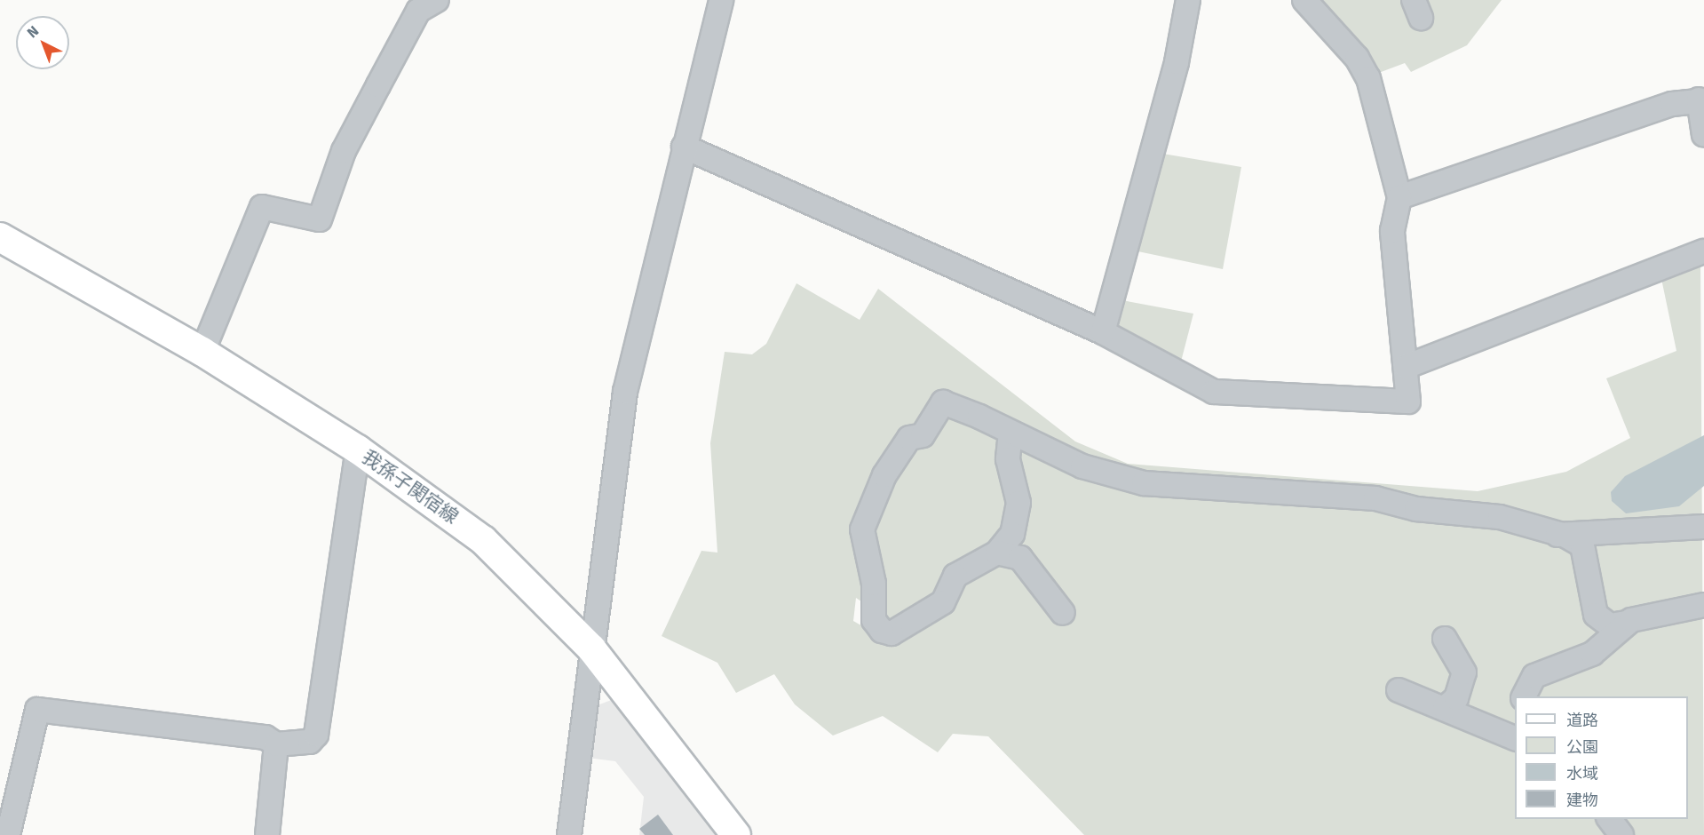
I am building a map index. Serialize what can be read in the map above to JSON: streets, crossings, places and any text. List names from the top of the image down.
{
  "streets": {
    "main road": ["我孫子関宿線"]
  },
  "legend": [
    "道路",
    "公園",
    "水域",
    "建物"
  ],
  "north": "top left"
}
